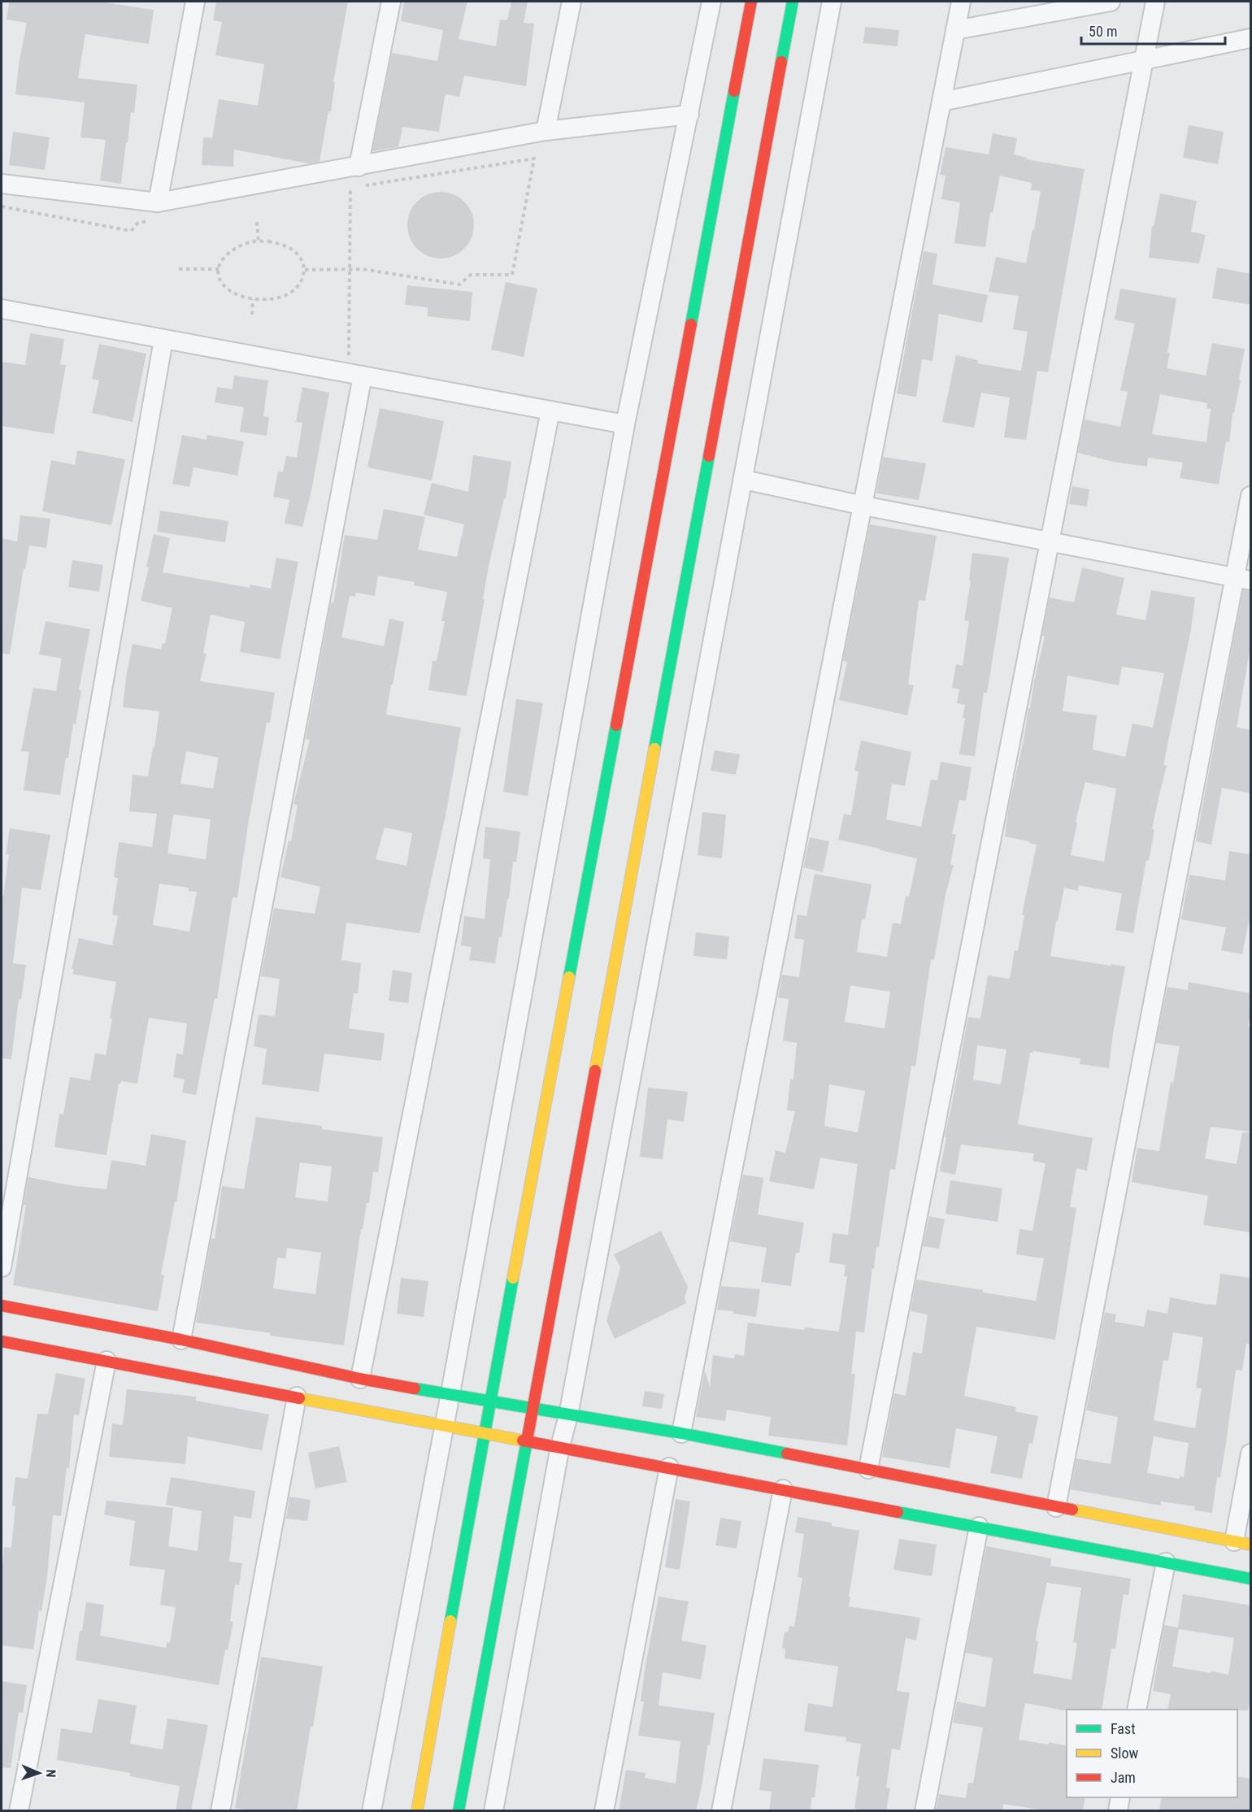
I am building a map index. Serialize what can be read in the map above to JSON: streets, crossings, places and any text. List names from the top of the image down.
{
  "legend": ["Fast", "Slow", "Jam"],
  "scale_bar": "50 m",
  "north": "right"
}
